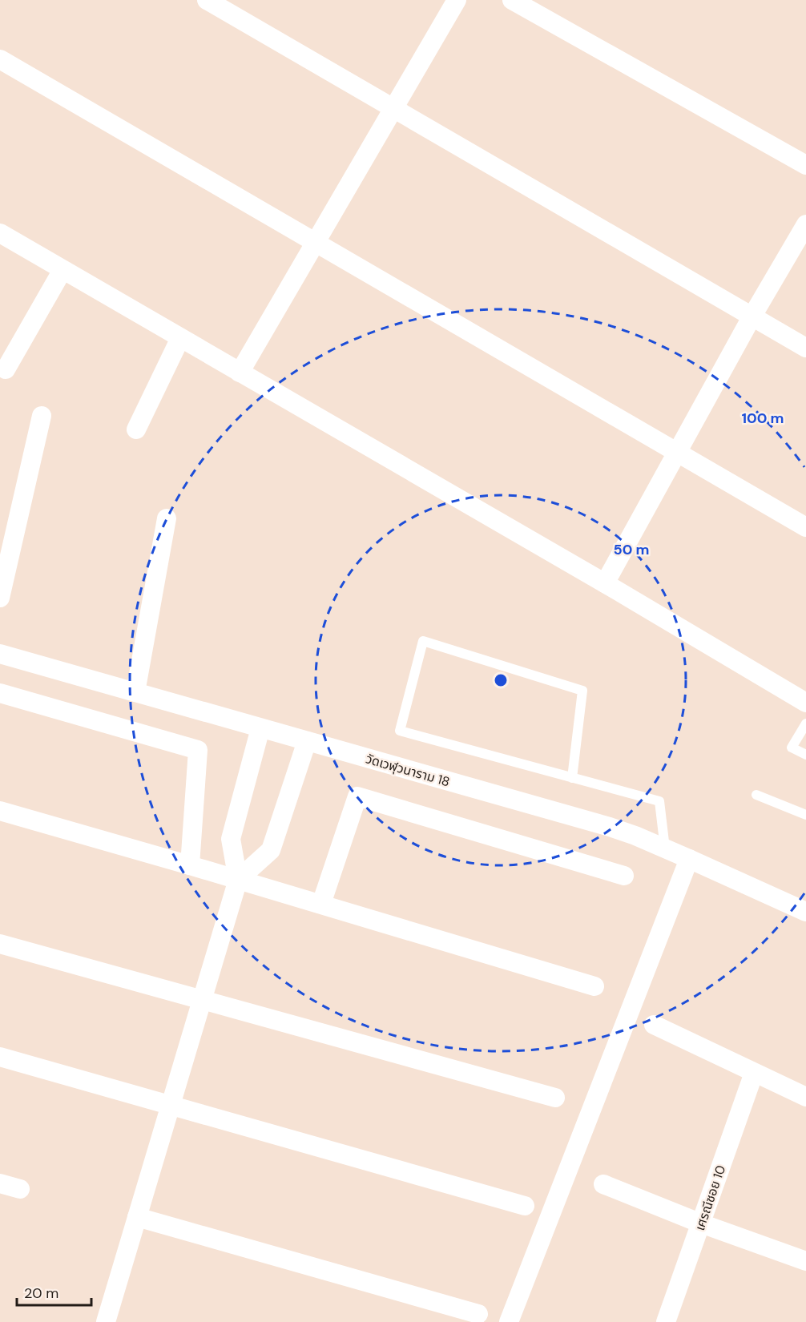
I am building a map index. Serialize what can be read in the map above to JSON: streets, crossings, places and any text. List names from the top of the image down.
{
  "streets": {
    "street": ["วัดเวฬุวนาราม 18", "เศรณีซอย 10"]
  },
  "scale_bar": "20 m",
  "rings": ["100 m", "50 m"]
}
